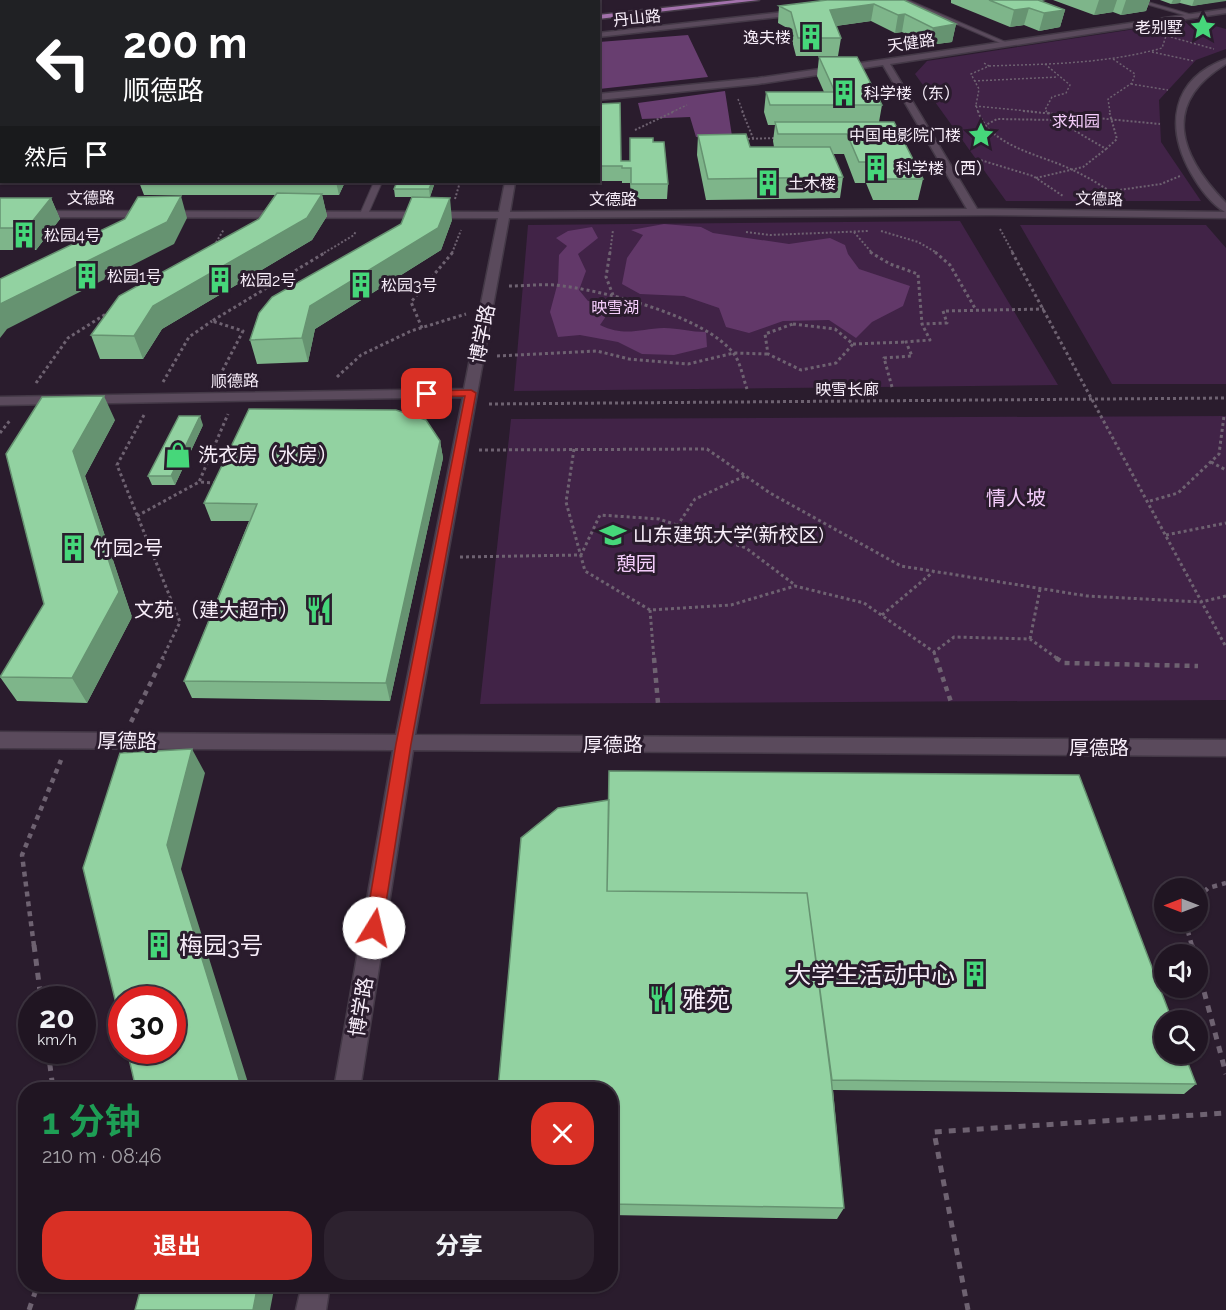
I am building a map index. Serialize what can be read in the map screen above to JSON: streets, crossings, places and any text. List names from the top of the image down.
{
  "streets": {
    "street": [
      "丹山路",
      "天健路",
      "文德路",
      "博学路",
      "顺德路",
      "厚德路"
    ],
    "path": ["映雪长廊"]
  },
  "crossings": [
    ["文德路", "博学路"],
    ["博学路", "顺德路"],
    ["博学路", "映雪长廊"],
    ["博学路", "厚德路"],
    ["顺德路", "映雪长廊"]
  ],
  "parks": [
    "求知园",
    "映雪湖",
    "情人坡",
    "憩园"
  ],
  "places": {
    "place": ["老别墅", "中国电影院门楼"],
    "building": [
      "逸夫楼",
      "科学楼（东）",
      "科学楼（西）",
      "土木楼",
      "松园4号",
      "松园1号",
      "松园2号",
      "松园3号",
      "竹园2号",
      "梅园3号",
      "大学生活动中心"
    ],
    "shop": ["洗衣房（水房）"],
    "school or university": ["山东建筑大学(新校区)"],
    "restaurant": ["文苑 （建大超市）", "雅苑"]
  },
  "north": "left",
  "page": {
    "turn": ["200 m", "顺德路"],
    "then": "然后",
    "speed": "20 km/h",
    "limit": "30",
    "heading": ["1 分钟", "210 m · 08:46"],
    "buttons": ["退出", "分享"]
  }
}
